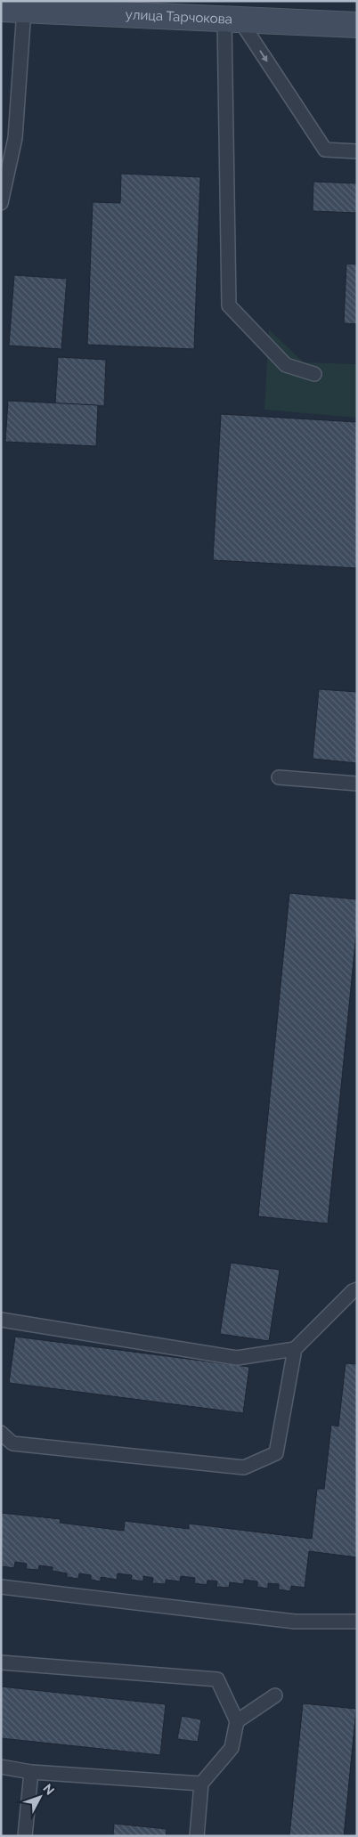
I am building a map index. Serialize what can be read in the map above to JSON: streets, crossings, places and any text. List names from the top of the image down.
{
  "streets": {
    "main road": ["улица Тарчокова"]
  },
  "north": "top right"
}
